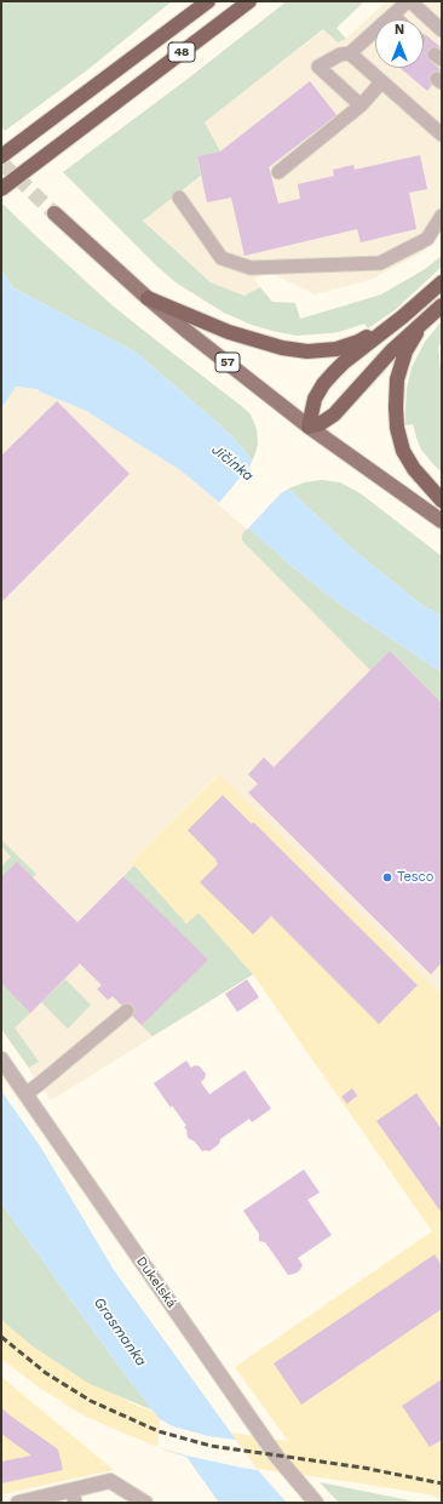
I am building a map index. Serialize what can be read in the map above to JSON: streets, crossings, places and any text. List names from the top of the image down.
{
  "streets": {
    "highway": ["48"],
    "main road": ["57"],
    "street": ["Dukelská"]
  },
  "water": ["Jičínka", "Grasmanka"],
  "places": ["Tesco"],
  "north": "top"
}
